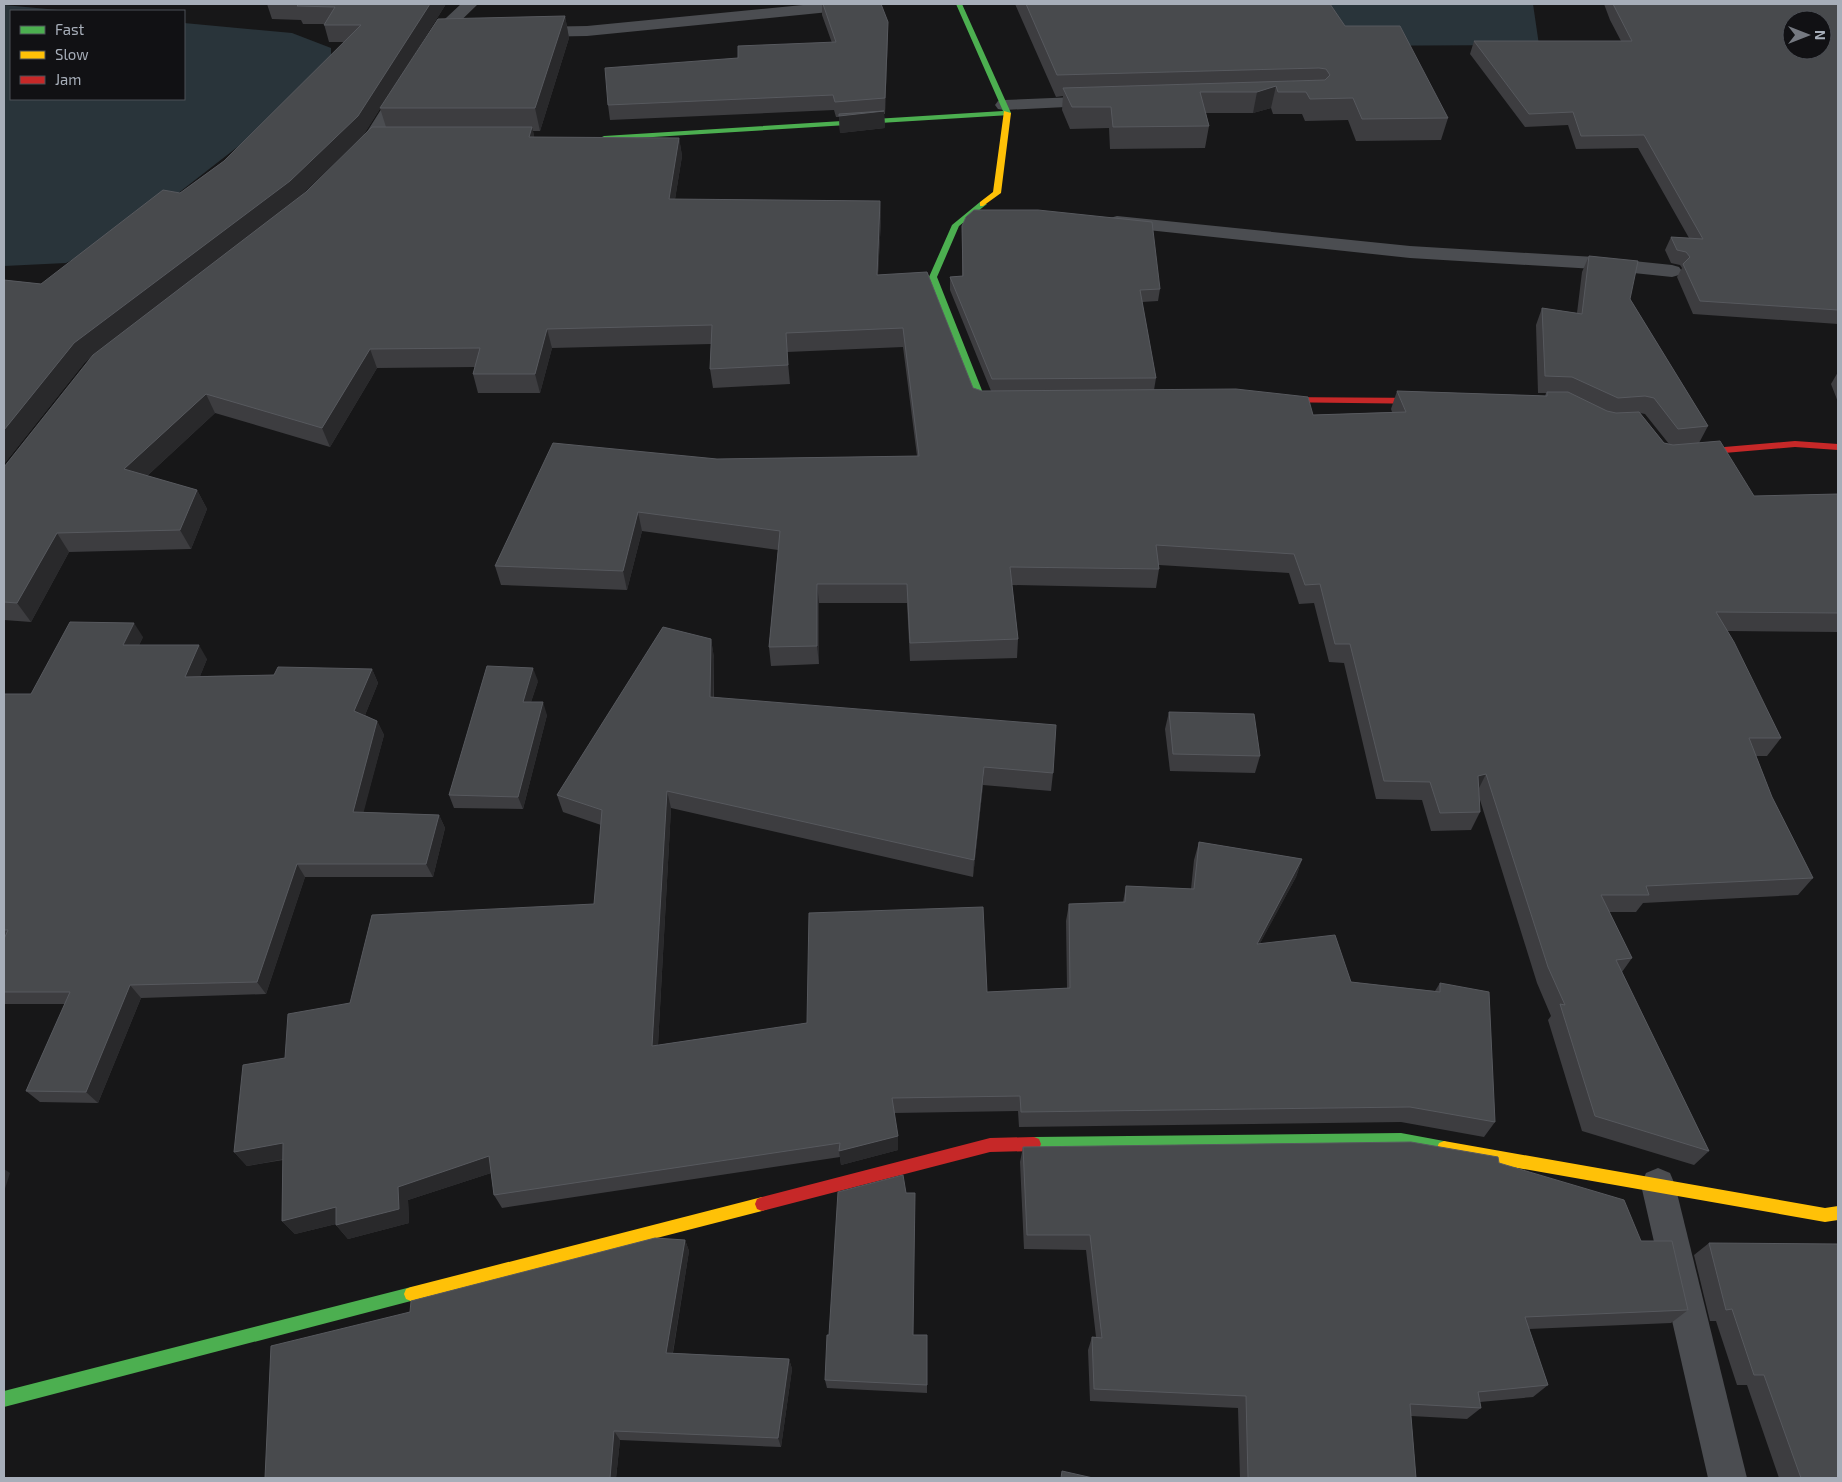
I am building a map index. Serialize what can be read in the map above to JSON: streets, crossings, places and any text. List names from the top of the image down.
{
  "legend": ["Fast", "Slow", "Jam"],
  "north": "right"
}
